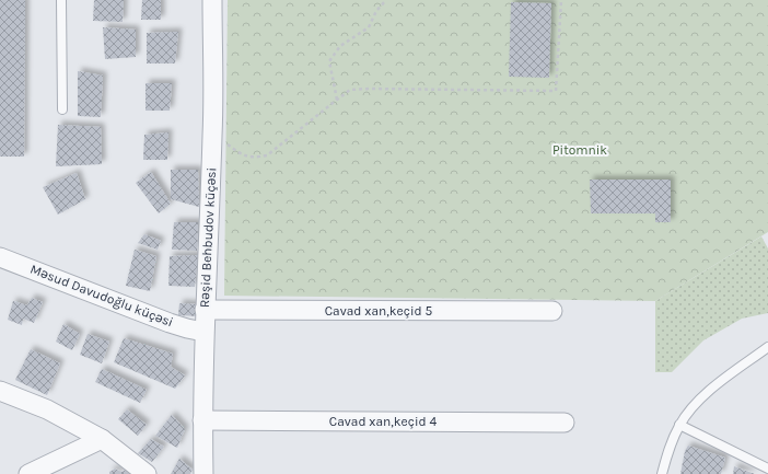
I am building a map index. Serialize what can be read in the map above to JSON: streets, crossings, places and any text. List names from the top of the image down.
{
  "streets": {
    "street": [
      "Rəşid Behbudov küçəsi",
      "Məsud Davudoğlu küçəsi",
      "Cavad xan,keçid 5",
      "Cavad xan,keçid 4"
    ]
  },
  "crossings": [
    ["Rəşid Behbudov küçəsi", "Məsud Davudoğlu küçəsi"],
    ["Rəşid Behbudov küçəsi", "Cavad xan,keçid 5"],
    ["Rəşid Behbudov küçəsi", "Cavad xan,keçid 4"]
  ],
  "parks": ["Pitomnik"]
}
